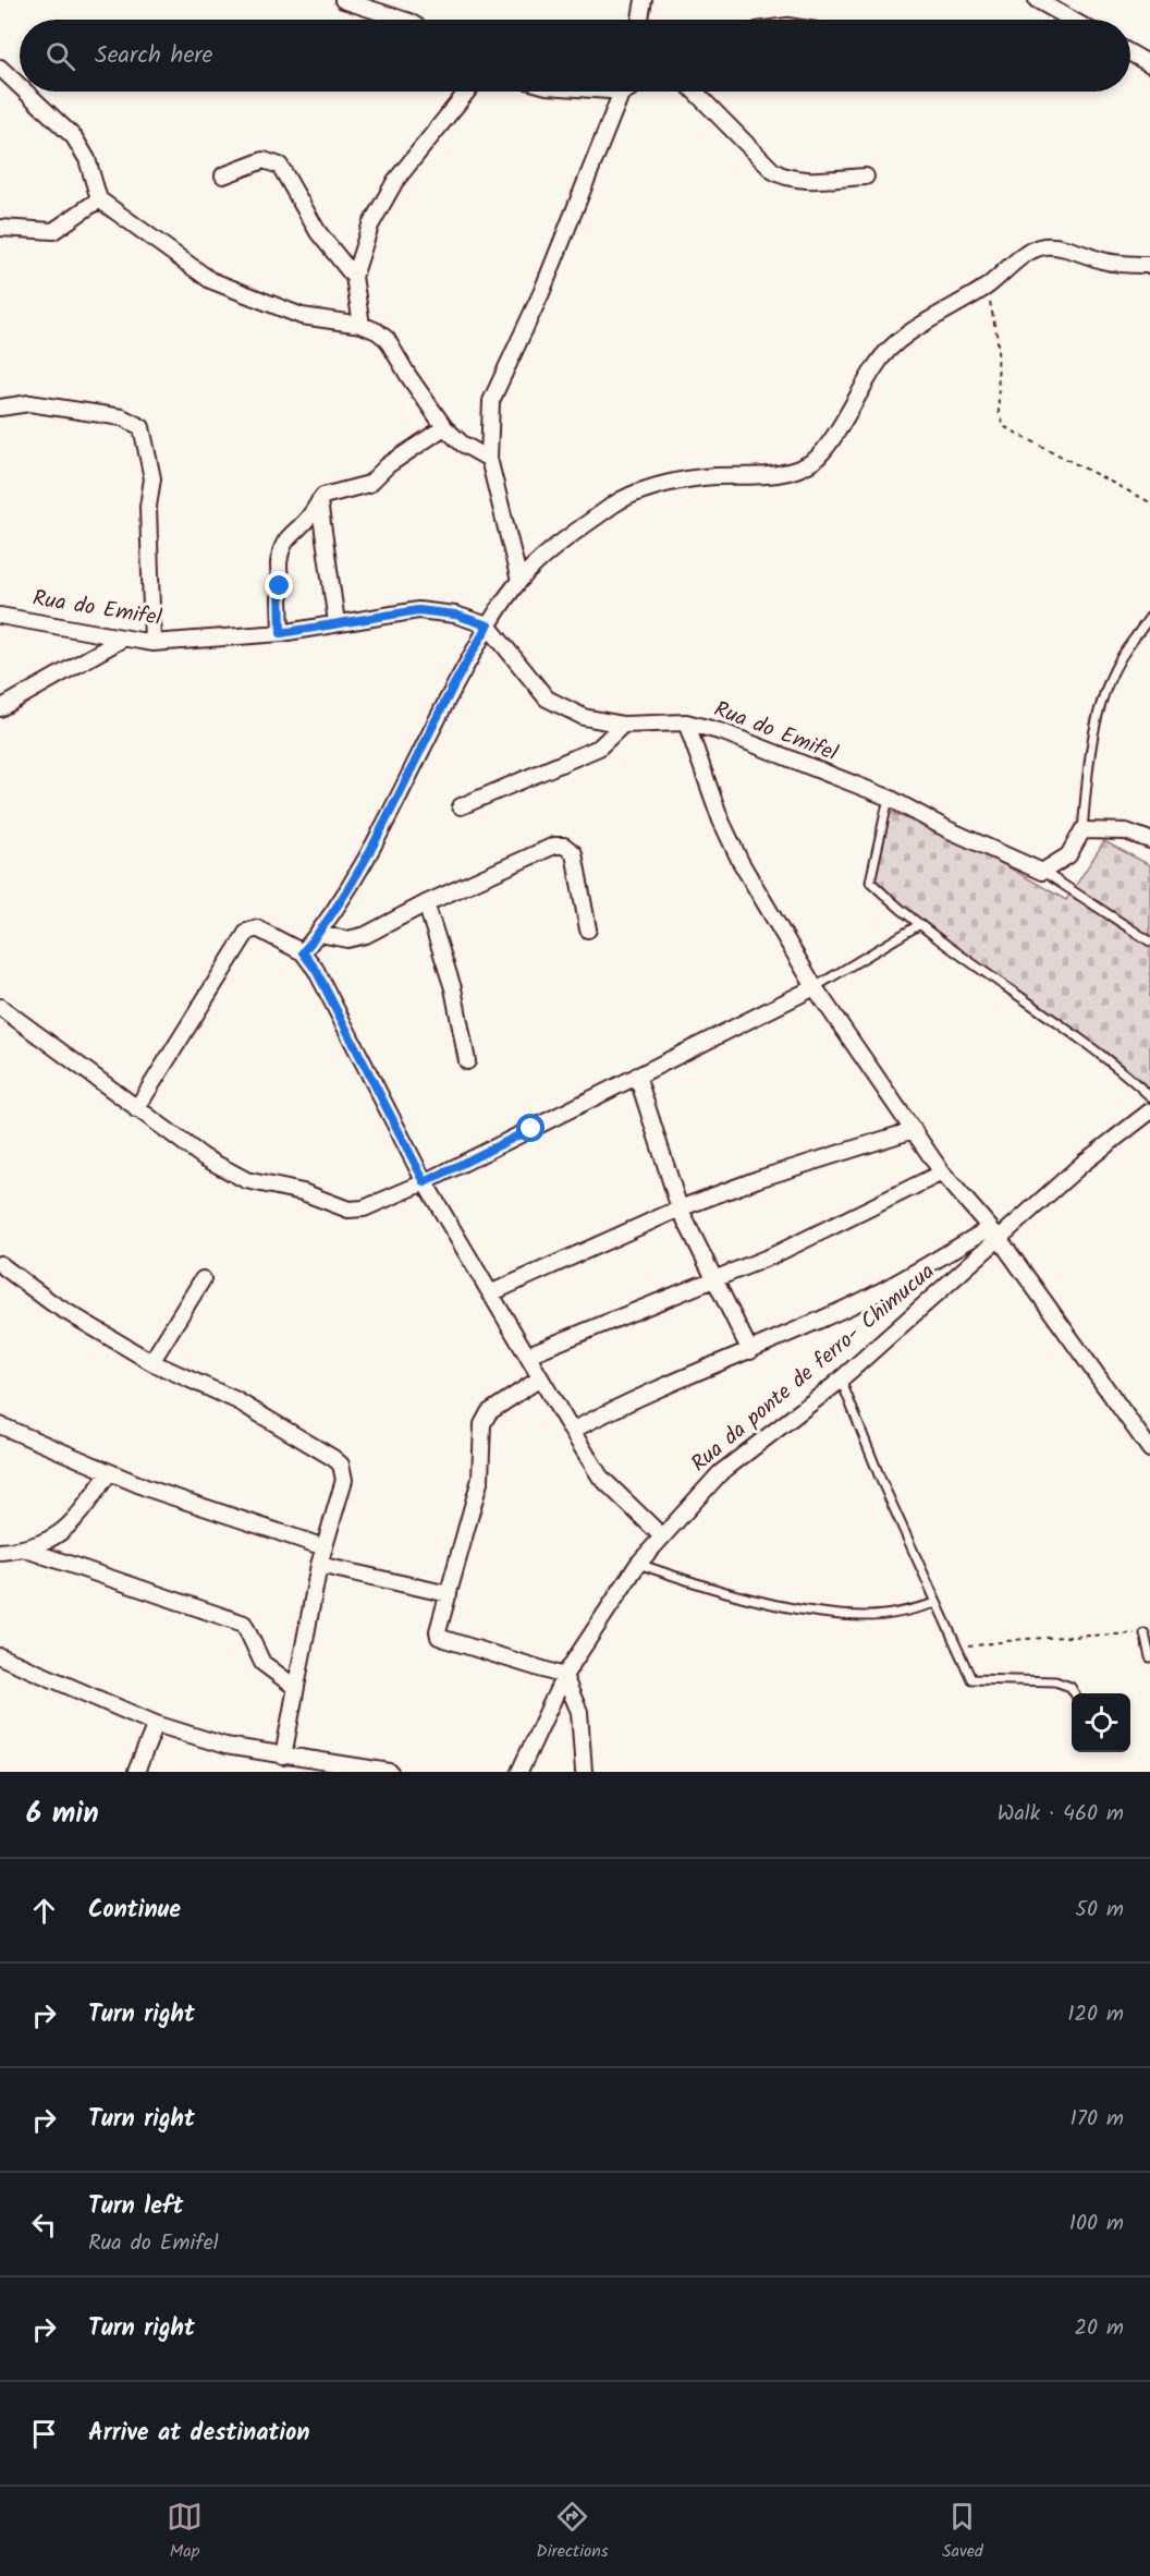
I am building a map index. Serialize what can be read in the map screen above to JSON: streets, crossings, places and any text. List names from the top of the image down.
{
  "streets": {
    "street": ["Rua do Emifel", "Rua da ponte de ferro- Chimucua"]
  },
  "page": {
    "search": "Search here",
    "heading": ["6 min", "Walk · 460 m"],
    "list": [
      ["Continue", "50 m"],
      ["Turn right", "120 m"],
      ["Turn right", "170 m"],
      ["Turn left", "Rua do Emifel", "100 m"],
      ["Turn right", "20 m"],
      "Arrive at destination"
    ],
    "nav": ["Map", "Directions", "Saved"]
  }
}
